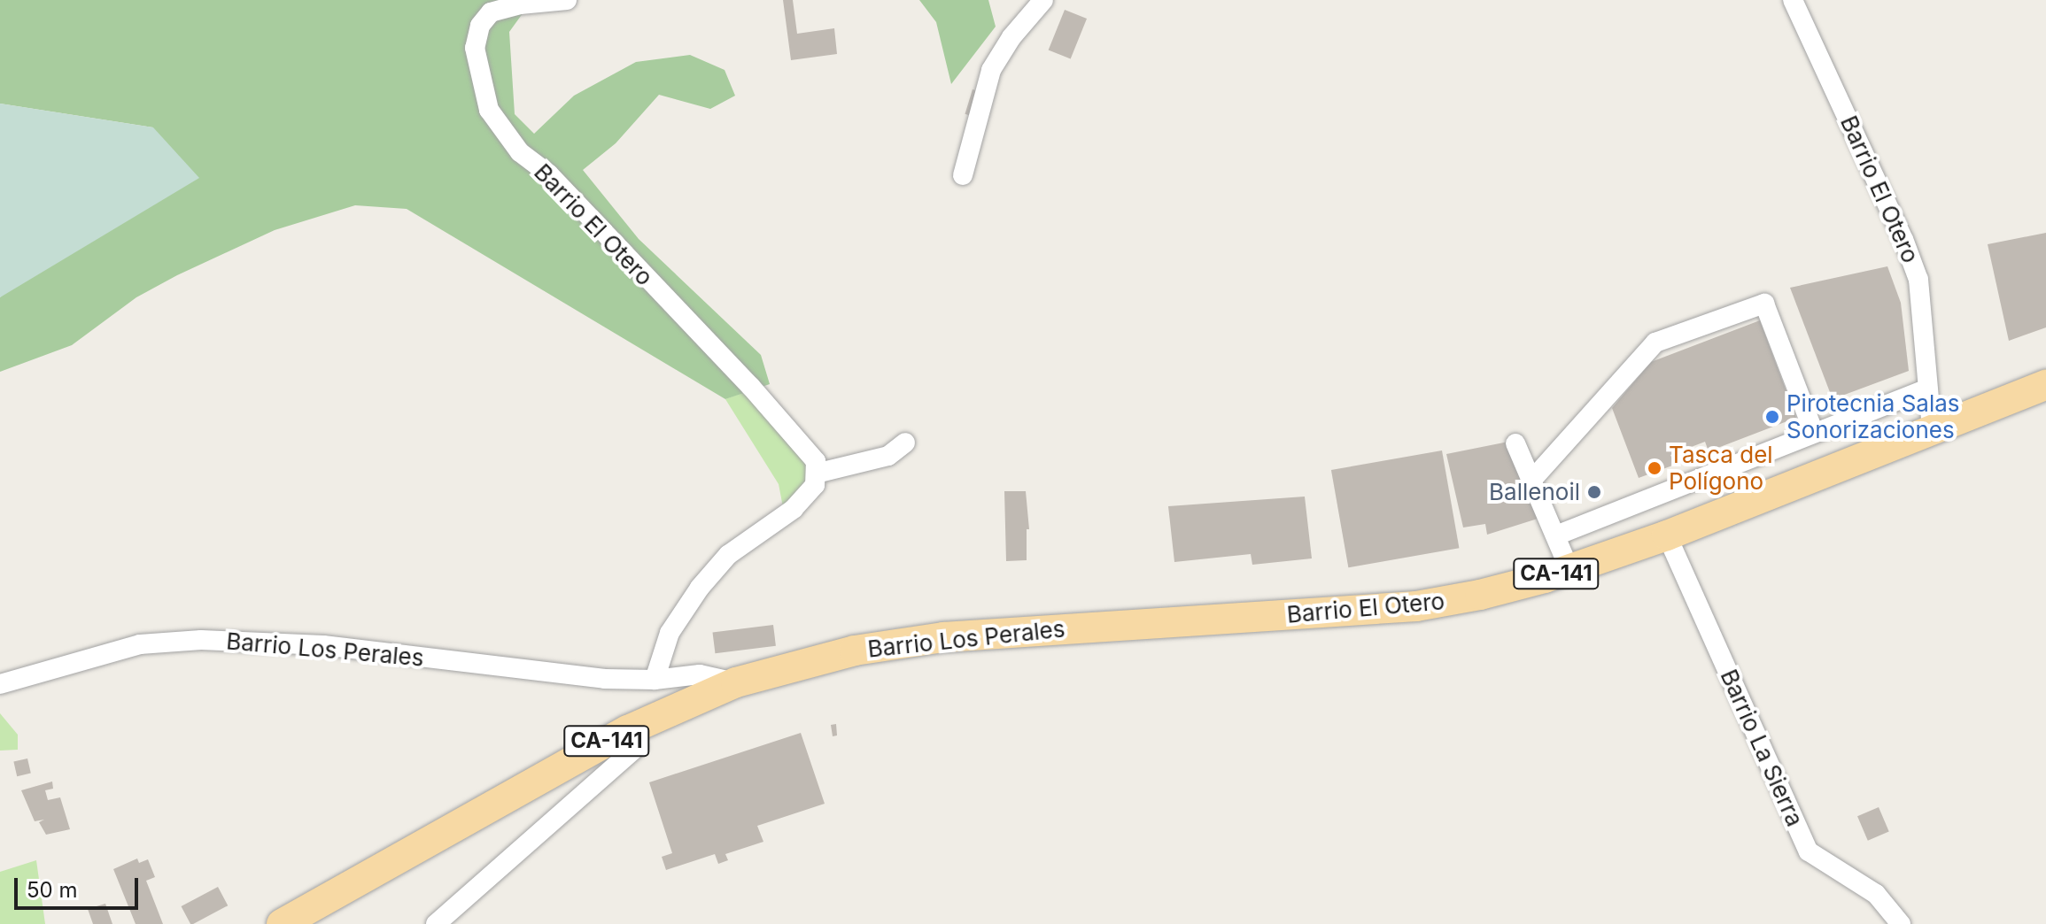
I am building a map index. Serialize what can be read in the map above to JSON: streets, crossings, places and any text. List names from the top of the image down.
{
  "streets": {
    "main road": ["Barrio El Otero", "CA-141", "Barrio Los Perales"],
    "street": ["Barrio La Sierra"]
  },
  "crossings": [
    ["Barrio El Otero", "Barrio Los Perales"],
    ["Barrio El Otero", "Barrio La Sierra"]
  ],
  "places": ["Pirotecnia Salas Sonorizaciones", "Tasca del Polígono", "Ballenoil"],
  "scale_bar": "50 m"
}
